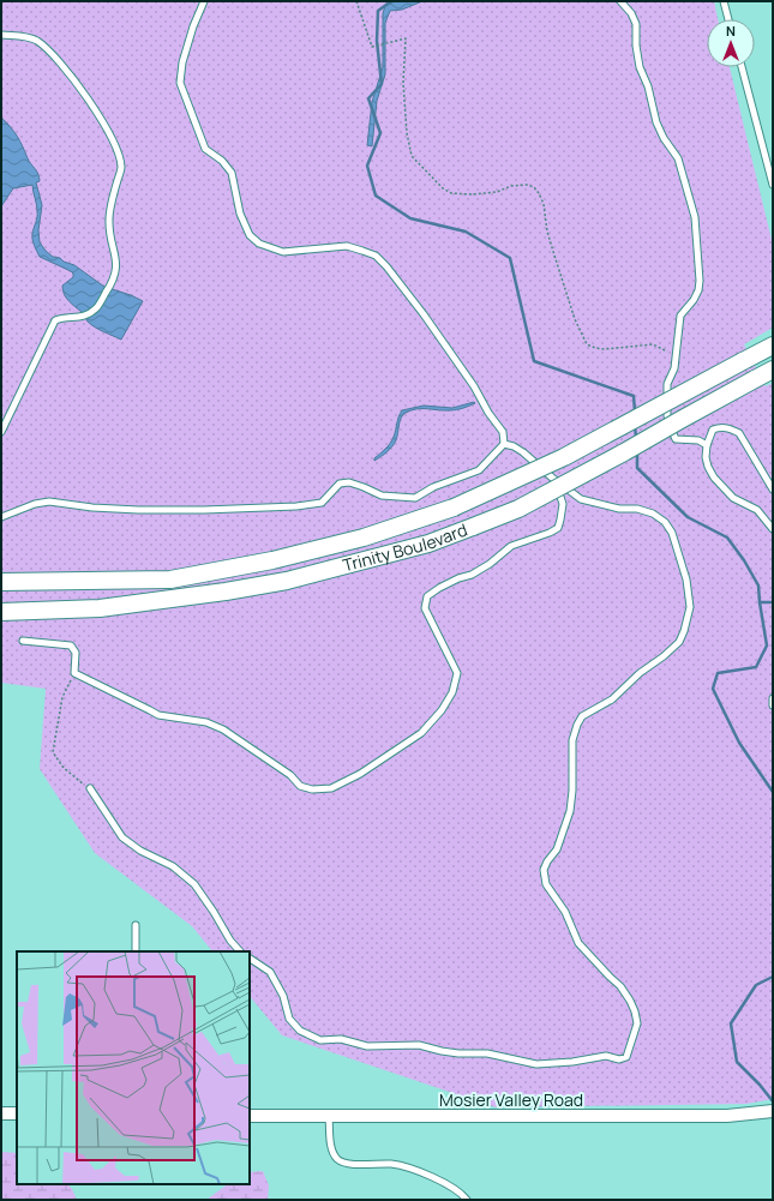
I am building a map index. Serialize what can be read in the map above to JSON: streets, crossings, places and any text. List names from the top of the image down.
{
  "streets": {
    "main road": ["Trinity Boulevard"],
    "street": ["Mosier Valley Road"]
  },
  "north": "top"
}
